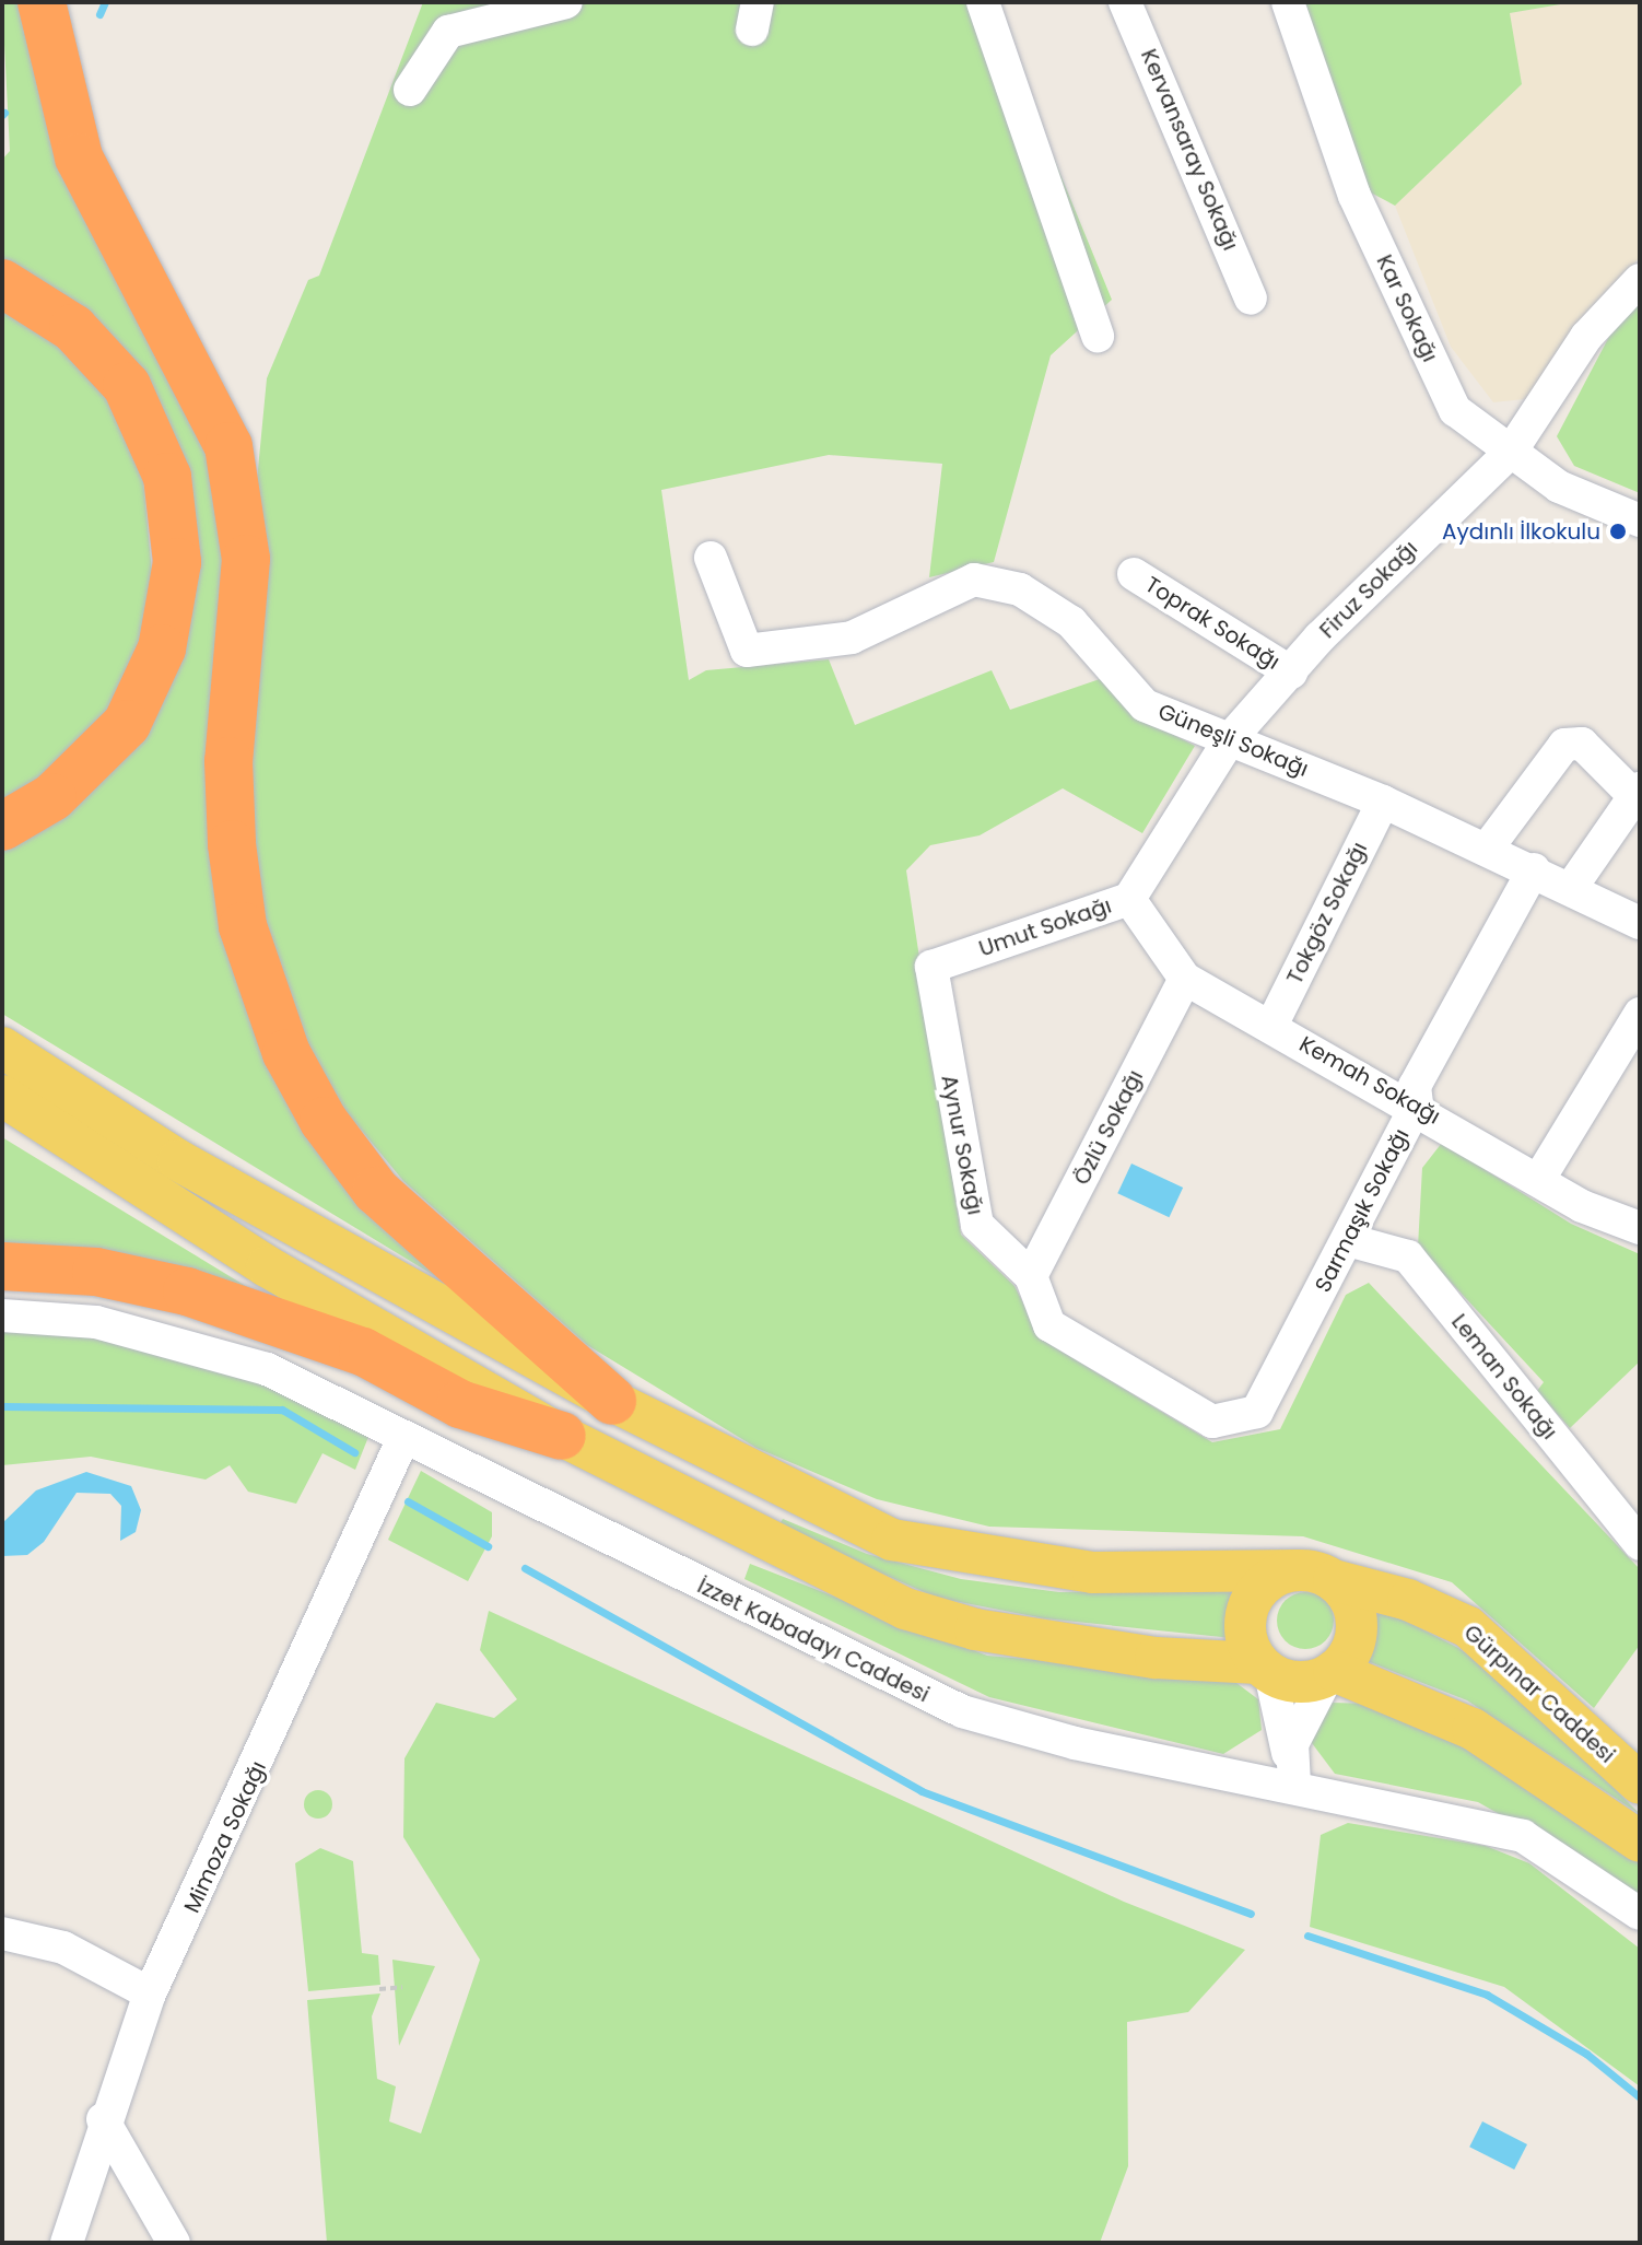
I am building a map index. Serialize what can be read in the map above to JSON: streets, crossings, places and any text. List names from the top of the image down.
{
  "streets": {
    "main road": ["Gürpınar Caddesi"],
    "street": [
      "Kervansaray Sokağı",
      "Kar Sokağı",
      "Firuz Sokağı",
      "Toprak Sokağı",
      "Güneşli Sokağı",
      "Tokgöz Sokağı",
      "Umut Sokağı",
      "Kemah Sokağı",
      "Özlü Sokağı",
      "Aynur Sokağı",
      "Sarmaşık Sokağı",
      "Leman Sokağı",
      "İzzet Kabadayı Caddesi",
      "Mimoza Sokağı"
    ]
  },
  "crossings": [
    ["Kar Sokağı", "Firuz Sokağı"],
    ["Firuz Sokağı", "Toprak Sokağı"],
    ["Firuz Sokağı", "Güneşli Sokağı"],
    ["Firuz Sokağı", "Umut Sokağı"],
    ["Güneşli Sokağı", "Tokgöz Sokağı"],
    ["Güneşli Sokağı", "Umut Sokağı"],
    ["Güneşli Sokağı", "Sarmaşık Sokağı"],
    ["Tokgöz Sokağı", "Kemah Sokağı"],
    ["Umut Sokağı", "Kemah Sokağı"],
    ["Umut Sokağı", "Aynur Sokağı"],
    ["Kemah Sokağı", "Özlü Sokağı"],
    ["Kemah Sokağı", "Sarmaşık Sokağı"],
    ["Özlü Sokağı", "Aynur Sokağı"],
    ["Aynur Sokağı", "Sarmaşık Sokağı"],
    ["Sarmaşık Sokağı", "Leman Sokağı"],
    ["İzzet Kabadayı Caddesi", "Mimoza Sokağı"]
  ],
  "places": ["Aydınlı İlkokulu"]
}
